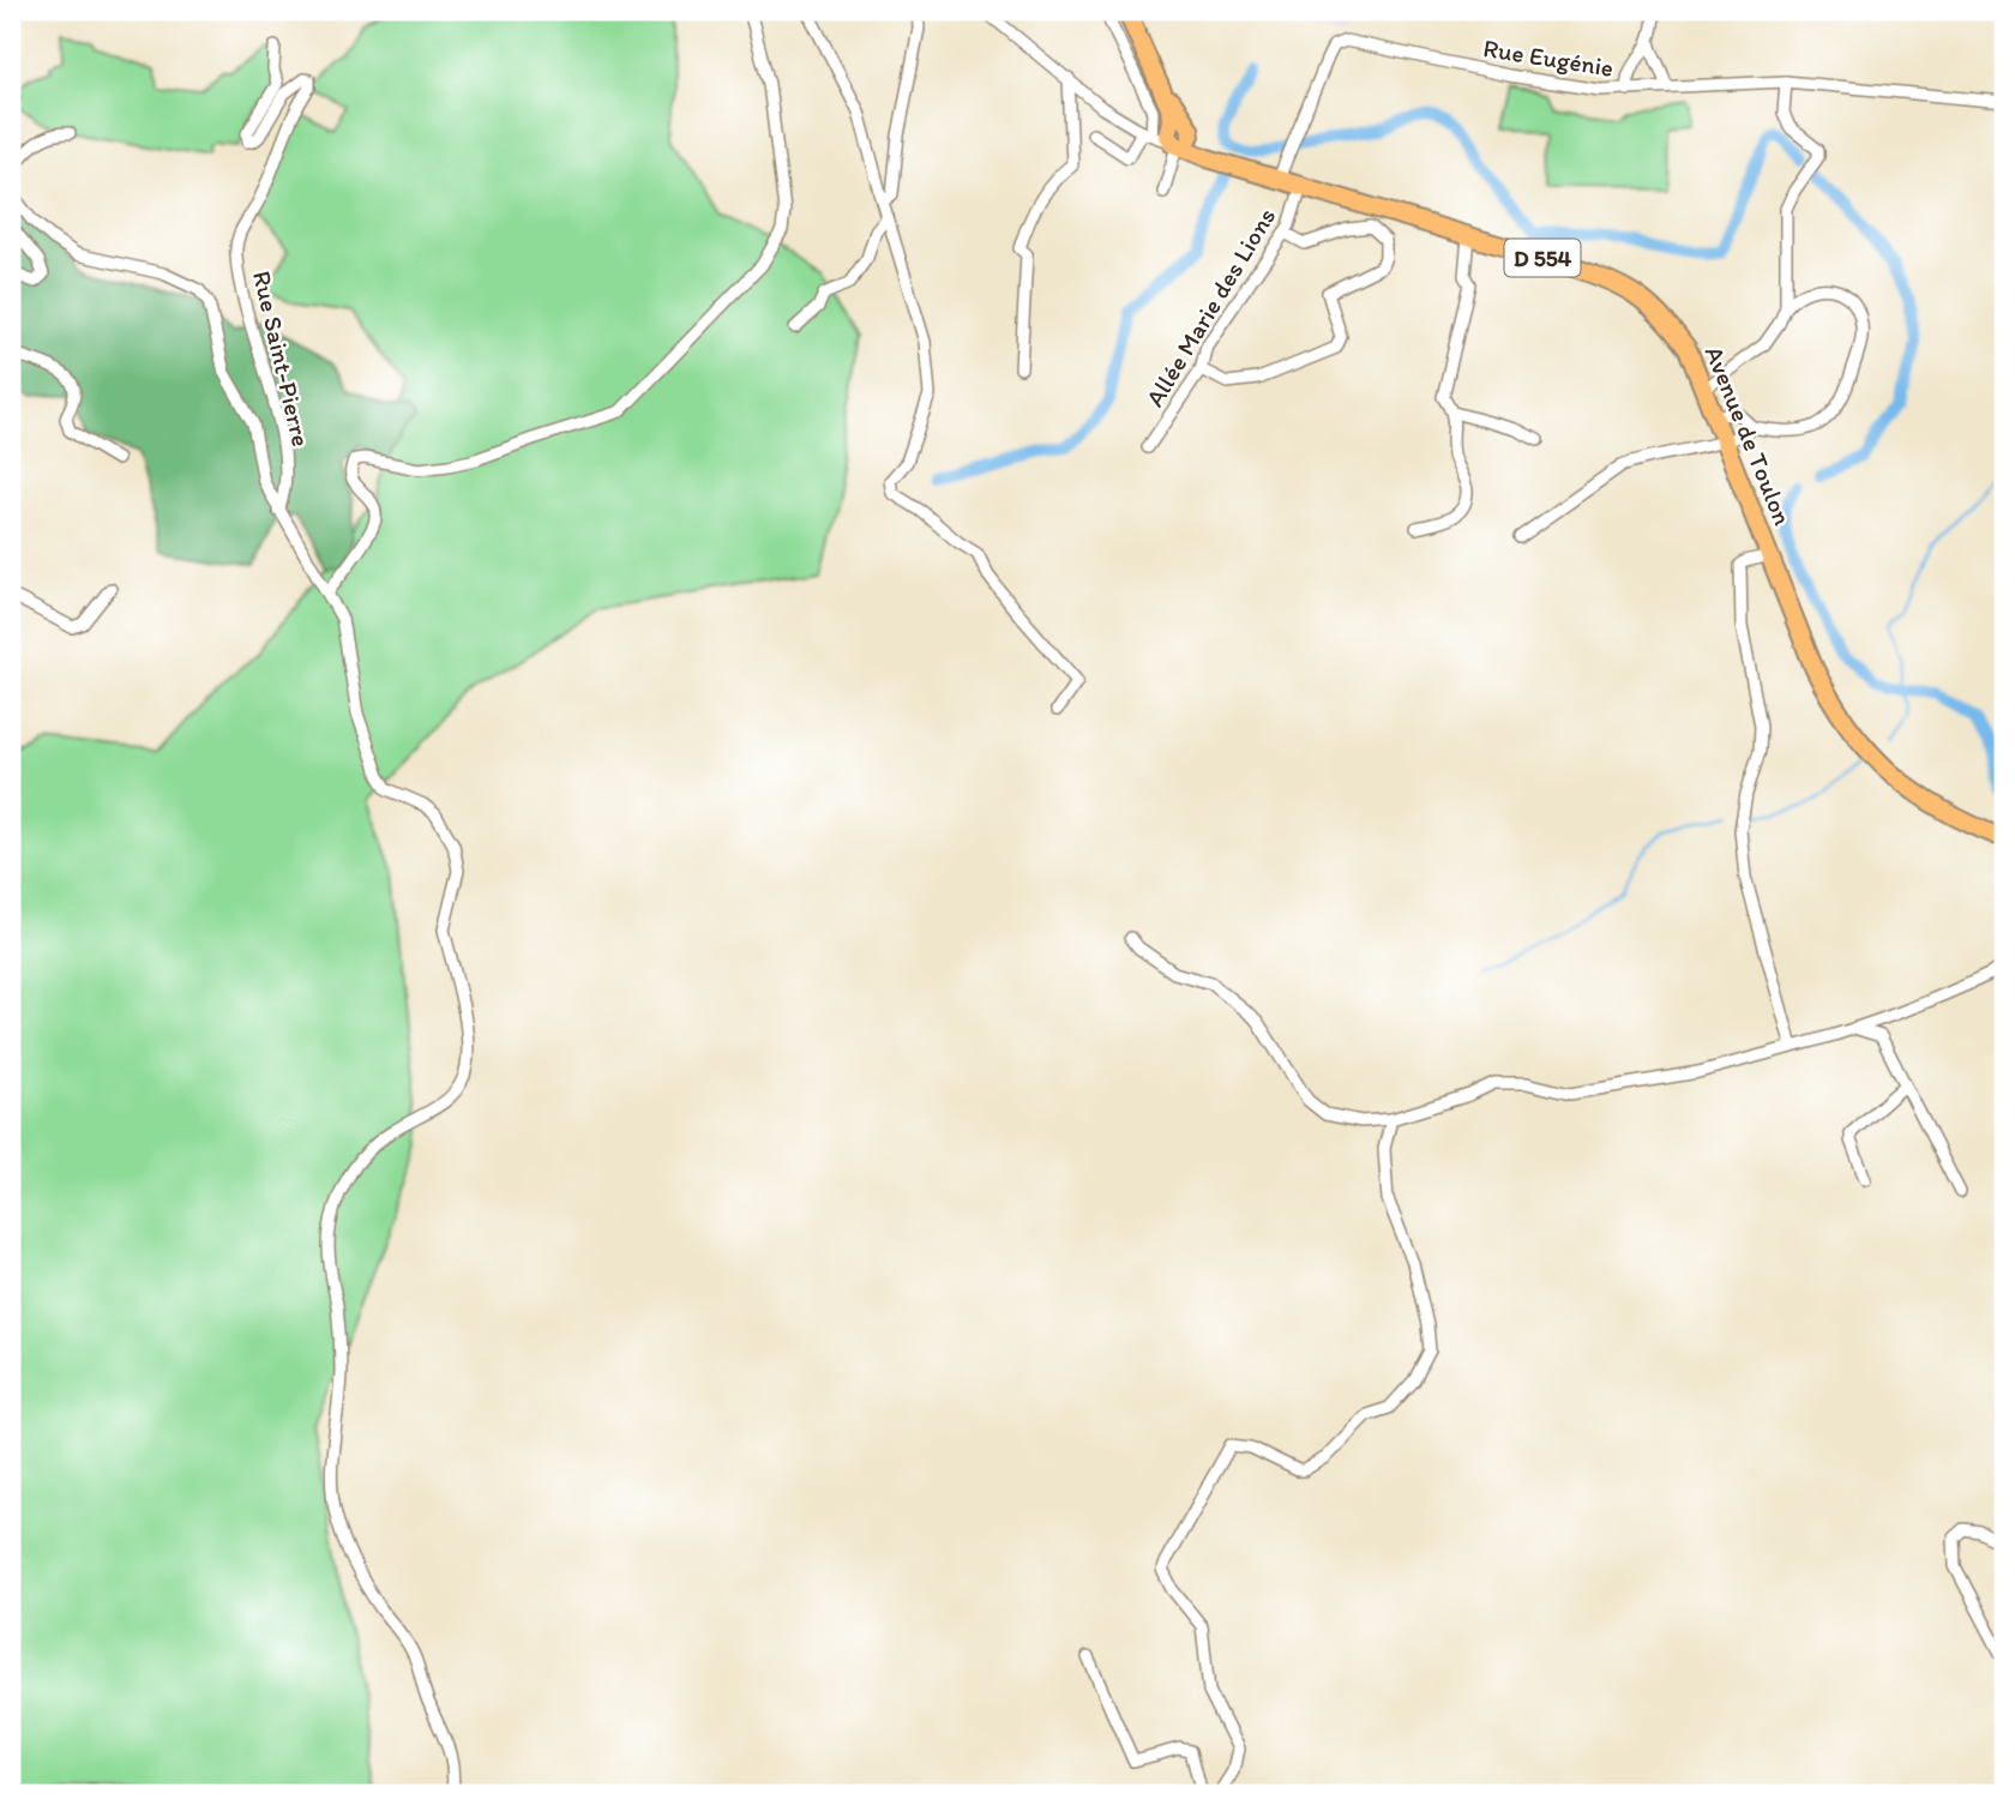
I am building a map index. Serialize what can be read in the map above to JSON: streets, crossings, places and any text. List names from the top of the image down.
{
  "streets": {
    "main road": ["D 554", "Avenue de Toulon"],
    "street": ["Rue Eugénie", "Allée Marie des Lions", "Rue Saint-Pierre"]
  },
  "crossings": [
    ["Rue Eugénie", "Avenue de Toulon"],
    ["Allée Marie des Lions", "Avenue de Toulon"]
  ]
}
